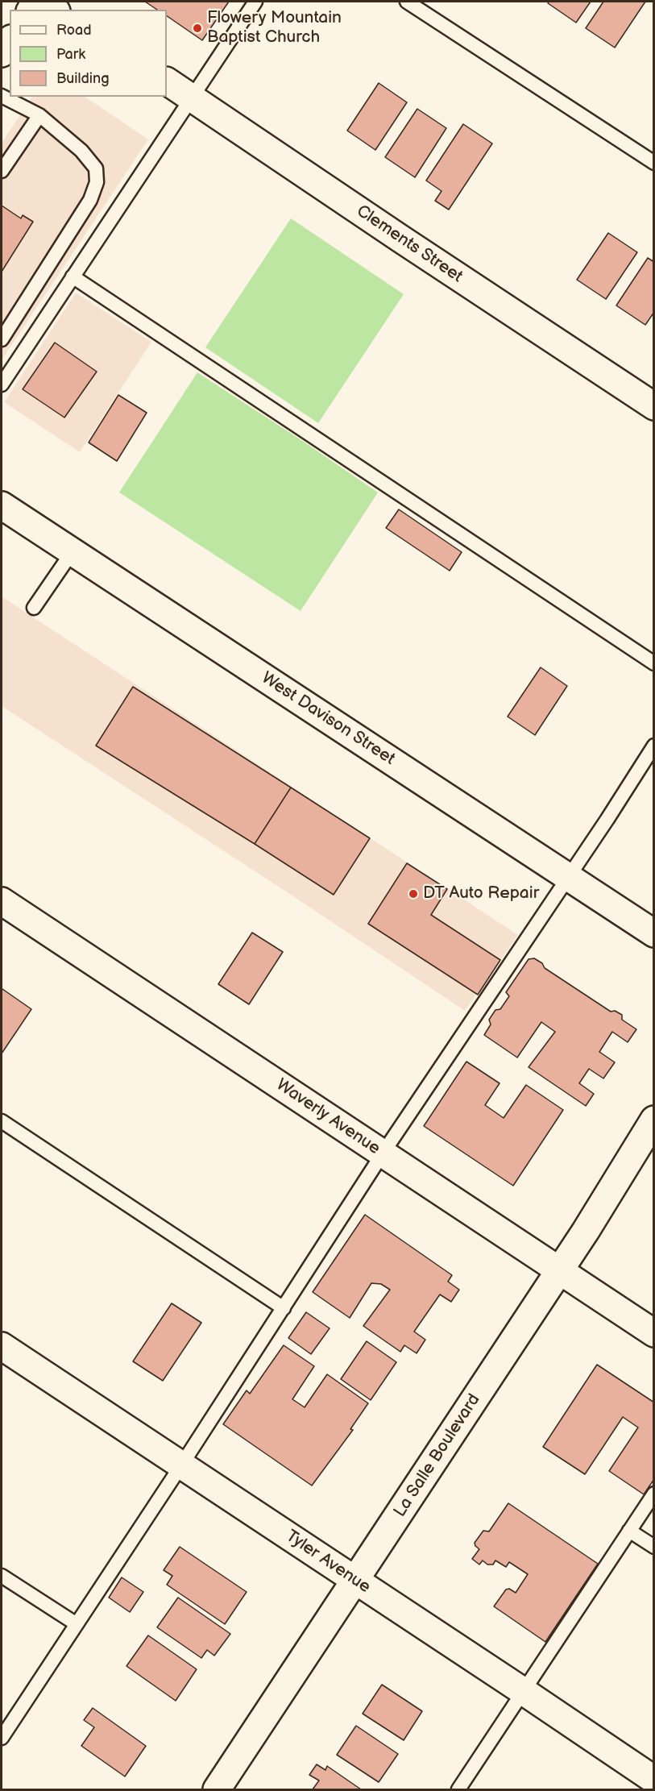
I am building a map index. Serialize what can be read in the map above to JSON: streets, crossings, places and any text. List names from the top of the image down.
{
  "streets": {
    "main road": [
      "Clements Street",
      "West Davison Street",
      "Waverly Avenue",
      "La Salle Boulevard",
      "Tyler Avenue"
    ]
  },
  "crossings": [
    ["Waverly Avenue", "La Salle Boulevard"],
    ["La Salle Boulevard", "Tyler Avenue"]
  ],
  "places": ["Flowery Mountain Baptist Church", "DT Auto Repair"],
  "legend": ["Road", "Park", "Building"]
}
